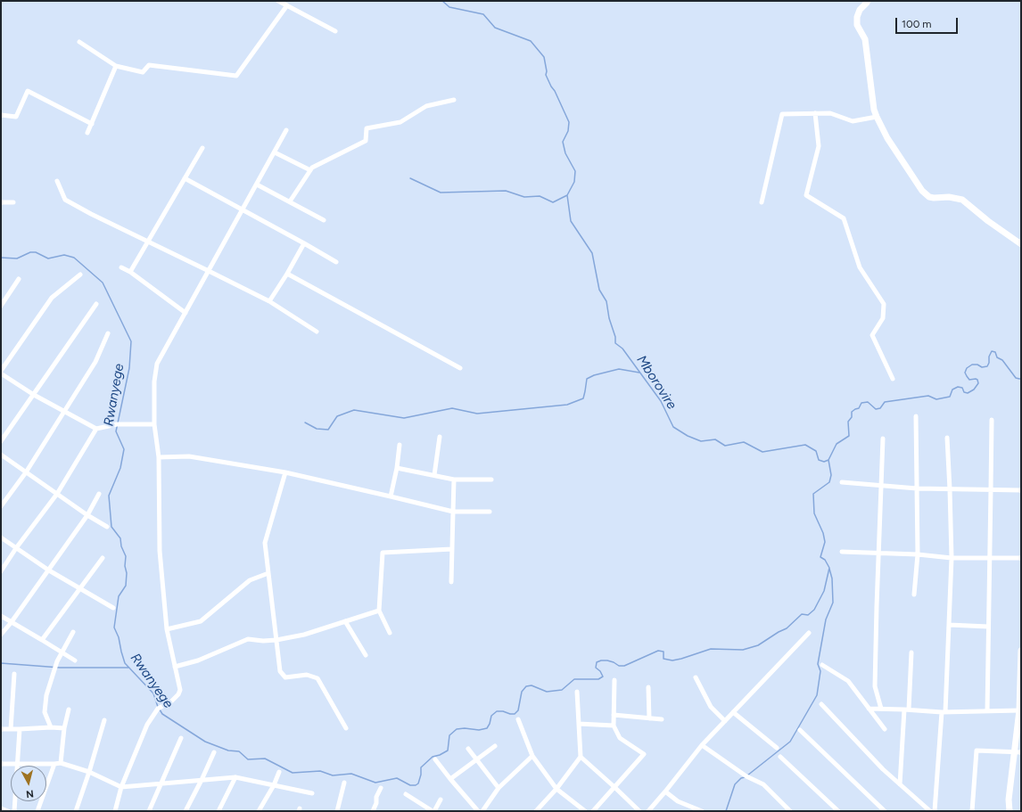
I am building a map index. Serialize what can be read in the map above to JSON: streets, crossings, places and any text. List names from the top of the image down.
{
  "water": ["Mborovire", "Rwanyege"],
  "scale_bar": "100 m",
  "north": "bottom"
}
